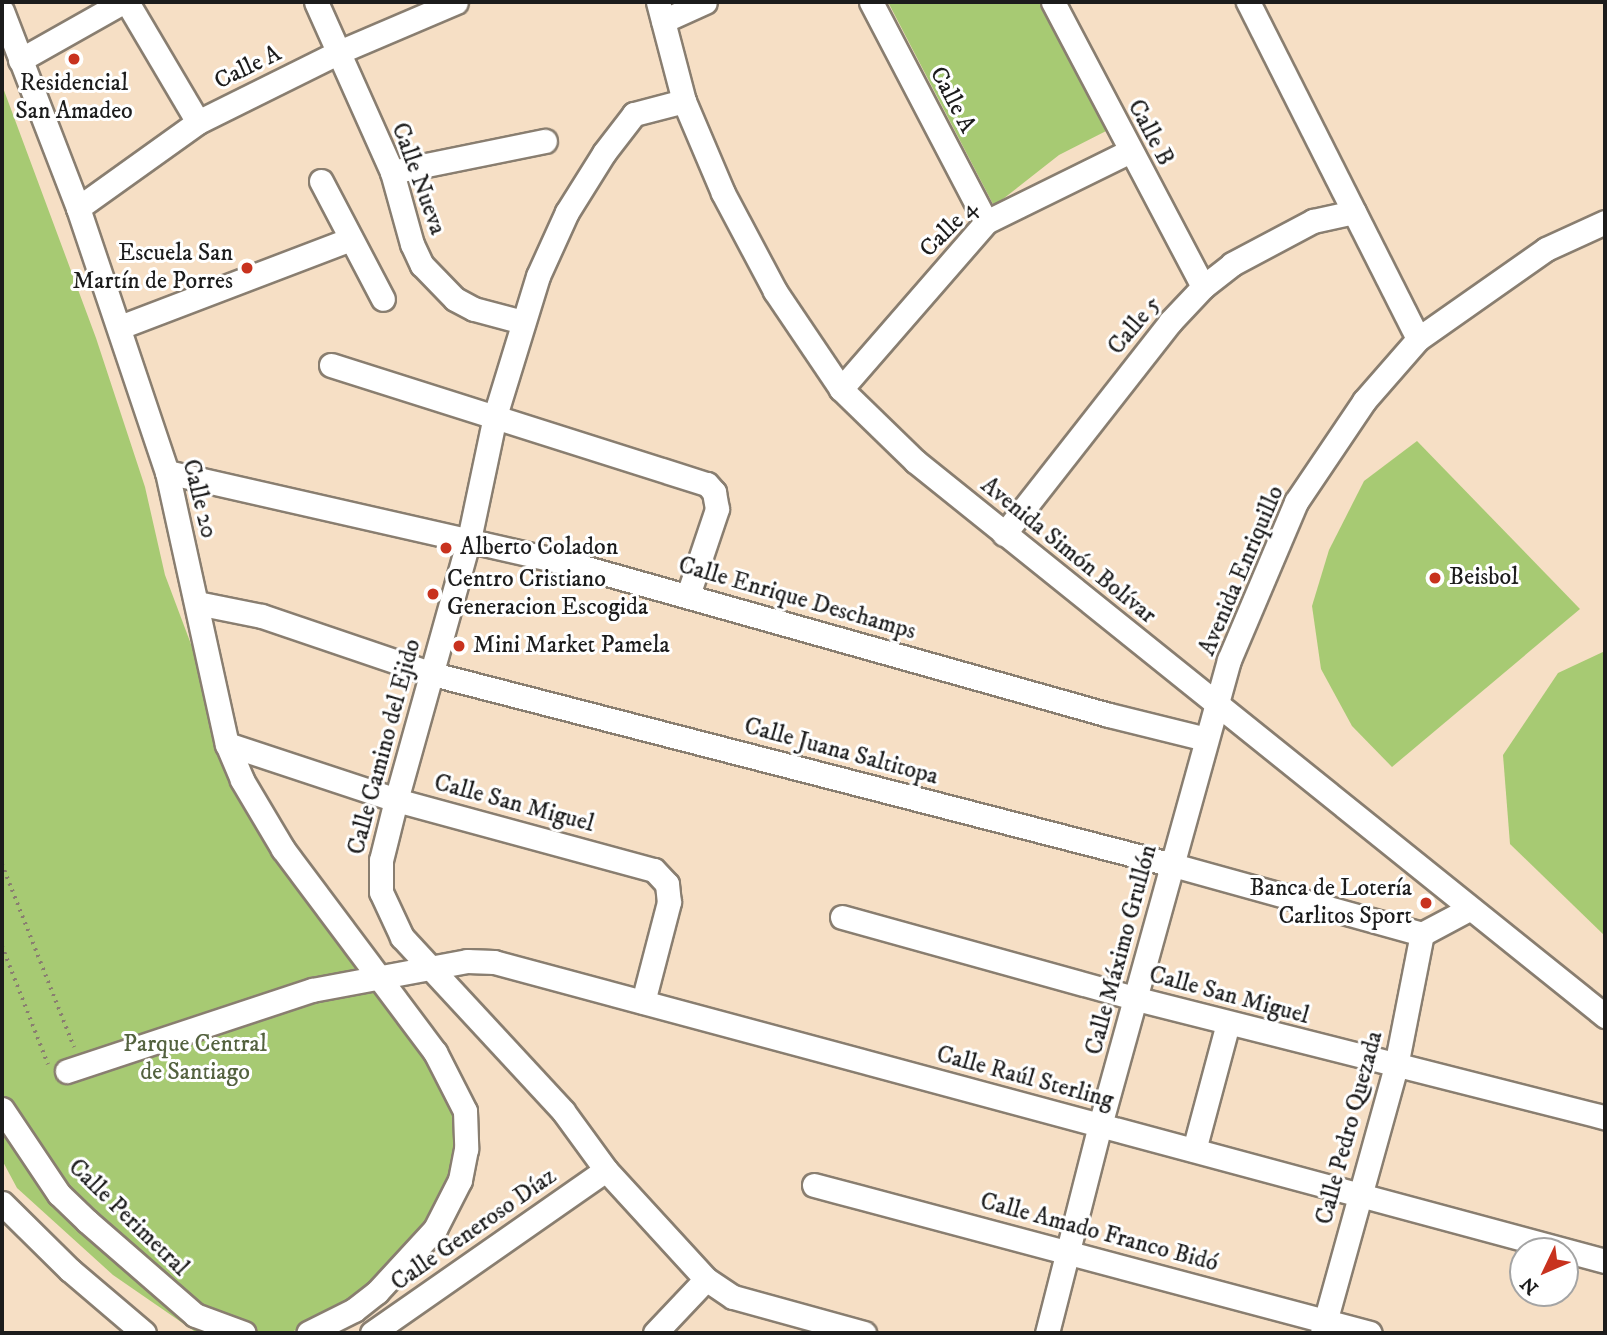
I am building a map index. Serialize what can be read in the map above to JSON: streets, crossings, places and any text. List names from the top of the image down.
{
  "streets": {
    "street": [
      "Calle A",
      "Calle B",
      "Calle Nueva",
      "Calle 4",
      "Calle 5",
      "Calle 20",
      "Avenida Simón Bolívar",
      "Avenida Enriquillo",
      "Calle Enrique Deschamps",
      "Calle Camino del Ejido",
      "Calle Juana Saltitopa",
      "Calle San Miguel",
      "Calle Máximo Grullón",
      "Calle Raúl Sterling",
      "Calle Pedro Quezada",
      "Calle Perimetral",
      "Calle Generoso Díaz",
      "Calle Amado Franco Bidó"
    ]
  },
  "crossings": [
    ["Calle A", "Calle Nueva"],
    ["Calle A", "Calle 4"],
    ["Calle A", "Calle 20"],
    ["Calle B", "Calle 4"],
    ["Calle B", "Calle 5"],
    ["Calle Nueva", "Calle Camino del Ejido"],
    ["Calle 4", "Avenida Simón Bolívar"],
    ["Calle 5", "Avenida Simón Bolívar"],
    ["Calle 20", "Calle Enrique Deschamps"],
    ["Calle 20", "Calle Juana Saltitopa"],
    ["Calle 20", "Calle San Miguel"],
    ["Calle 20", "Calle Raúl Sterling"],
    ["Avenida Simón Bolívar", "Avenida Enriquillo"],
    ["Avenida Simón Bolívar", "Calle Camino del Ejido"],
    ["Avenida Simón Bolívar", "Calle Máximo Grullón"],
    ["Avenida Enriquillo", "Calle Máximo Grullón"],
    ["Calle Enrique Deschamps", "Calle Camino del Ejido"],
    ["Calle Enrique Deschamps", "Calle Máximo Grullón"],
    ["Calle Camino del Ejido", "Calle Juana Saltitopa"],
    ["Calle Camino del Ejido", "Calle San Miguel"],
    ["Calle Camino del Ejido", "Calle Raúl Sterling"],
    ["Calle Camino del Ejido", "Calle Generoso Díaz"],
    ["Calle Juana Saltitopa", "Calle Máximo Grullón"],
    ["Calle Juana Saltitopa", "Calle Pedro Quezada"],
    ["Calle San Miguel", "Calle Máximo Grullón"],
    ["Calle San Miguel", "Calle Raúl Sterling"],
    ["Calle San Miguel", "Calle Pedro Quezada"],
    ["Calle Máximo Grullón", "Calle Raúl Sterling"],
    ["Calle Máximo Grullón", "Calle Amado Franco Bidó"],
    ["Calle Raúl Sterling", "Calle Pedro Quezada"],
    ["Calle Pedro Quezada", "Calle Amado Franco Bidó"]
  ],
  "parks": ["Parque Central de Santiago"],
  "places": [
    "Residencial San Amadeo",
    "Escuela San Martín de Porres",
    "Alberto Coladon",
    "Beisbol",
    "Centro Cristiano Generacion Escogida",
    "Mini Market Pamela",
    "Banca de Lotería Carlitos Sport"
  ],
  "north": "bottom left"
}
